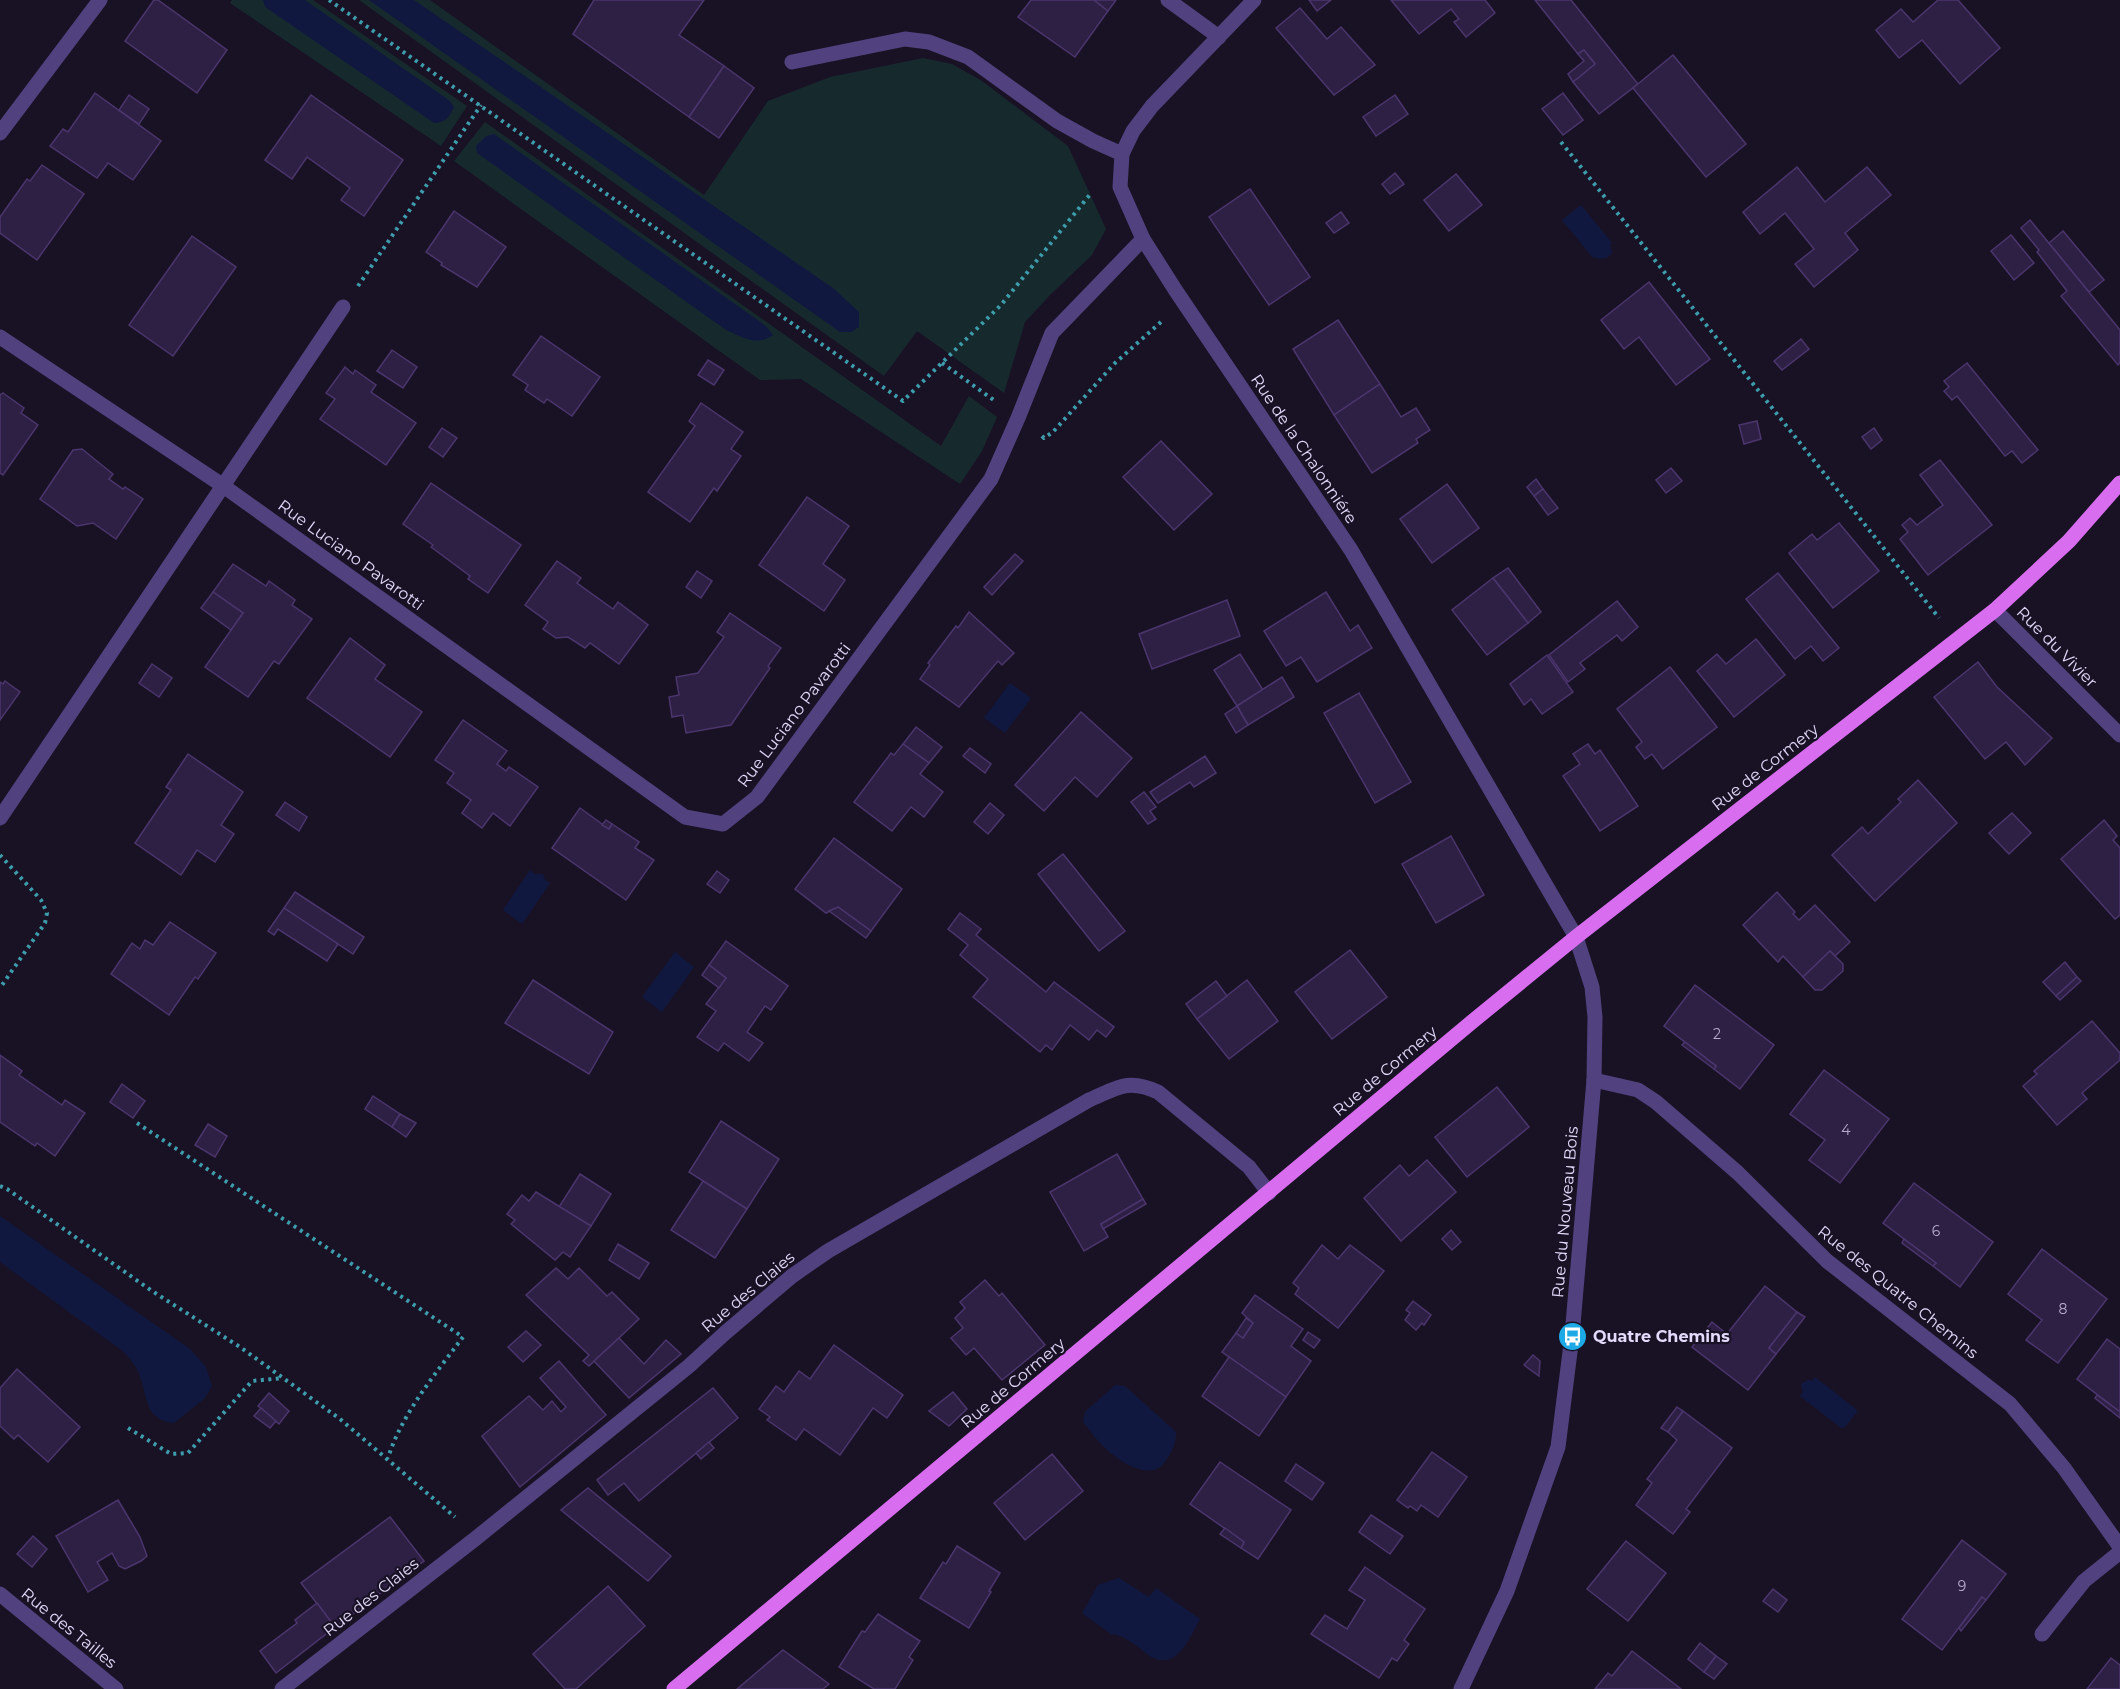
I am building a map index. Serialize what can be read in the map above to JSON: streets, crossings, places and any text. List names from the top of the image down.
{
  "streets": {
    "main road": ["Rue de Cormery"],
    "street": [
      "Rue de la Chalonniére",
      "Rue Luciano Pavarotti",
      "Rue du Vivier",
      "Rue du Nouveau Bois",
      "Rue des Claies",
      "Rue des Quatre Chemins",
      "Rue des Tailles"
    ]
  },
  "crossings": [
    ["Rue de la Chalonniére", "Rue Luciano Pavarotti"],
    ["Rue de la Chalonniére", "Rue de Cormery"],
    ["Rue de la Chalonniére", "Rue du Nouveau Bois"],
    ["Rue du Vivier", "Rue de Cormery"],
    ["Rue de Cormery", "Rue du Nouveau Bois"],
    ["Rue de Cormery", "Rue des Claies"],
    ["Rue du Nouveau Bois", "Rue des Quatre Chemins"]
  ],
  "places": {
    "bus stop": ["Quatre Chemins"]
  },
  "house_numbers": [
    "2",
    "4",
    "6",
    "8",
    "9"
  ]
}
